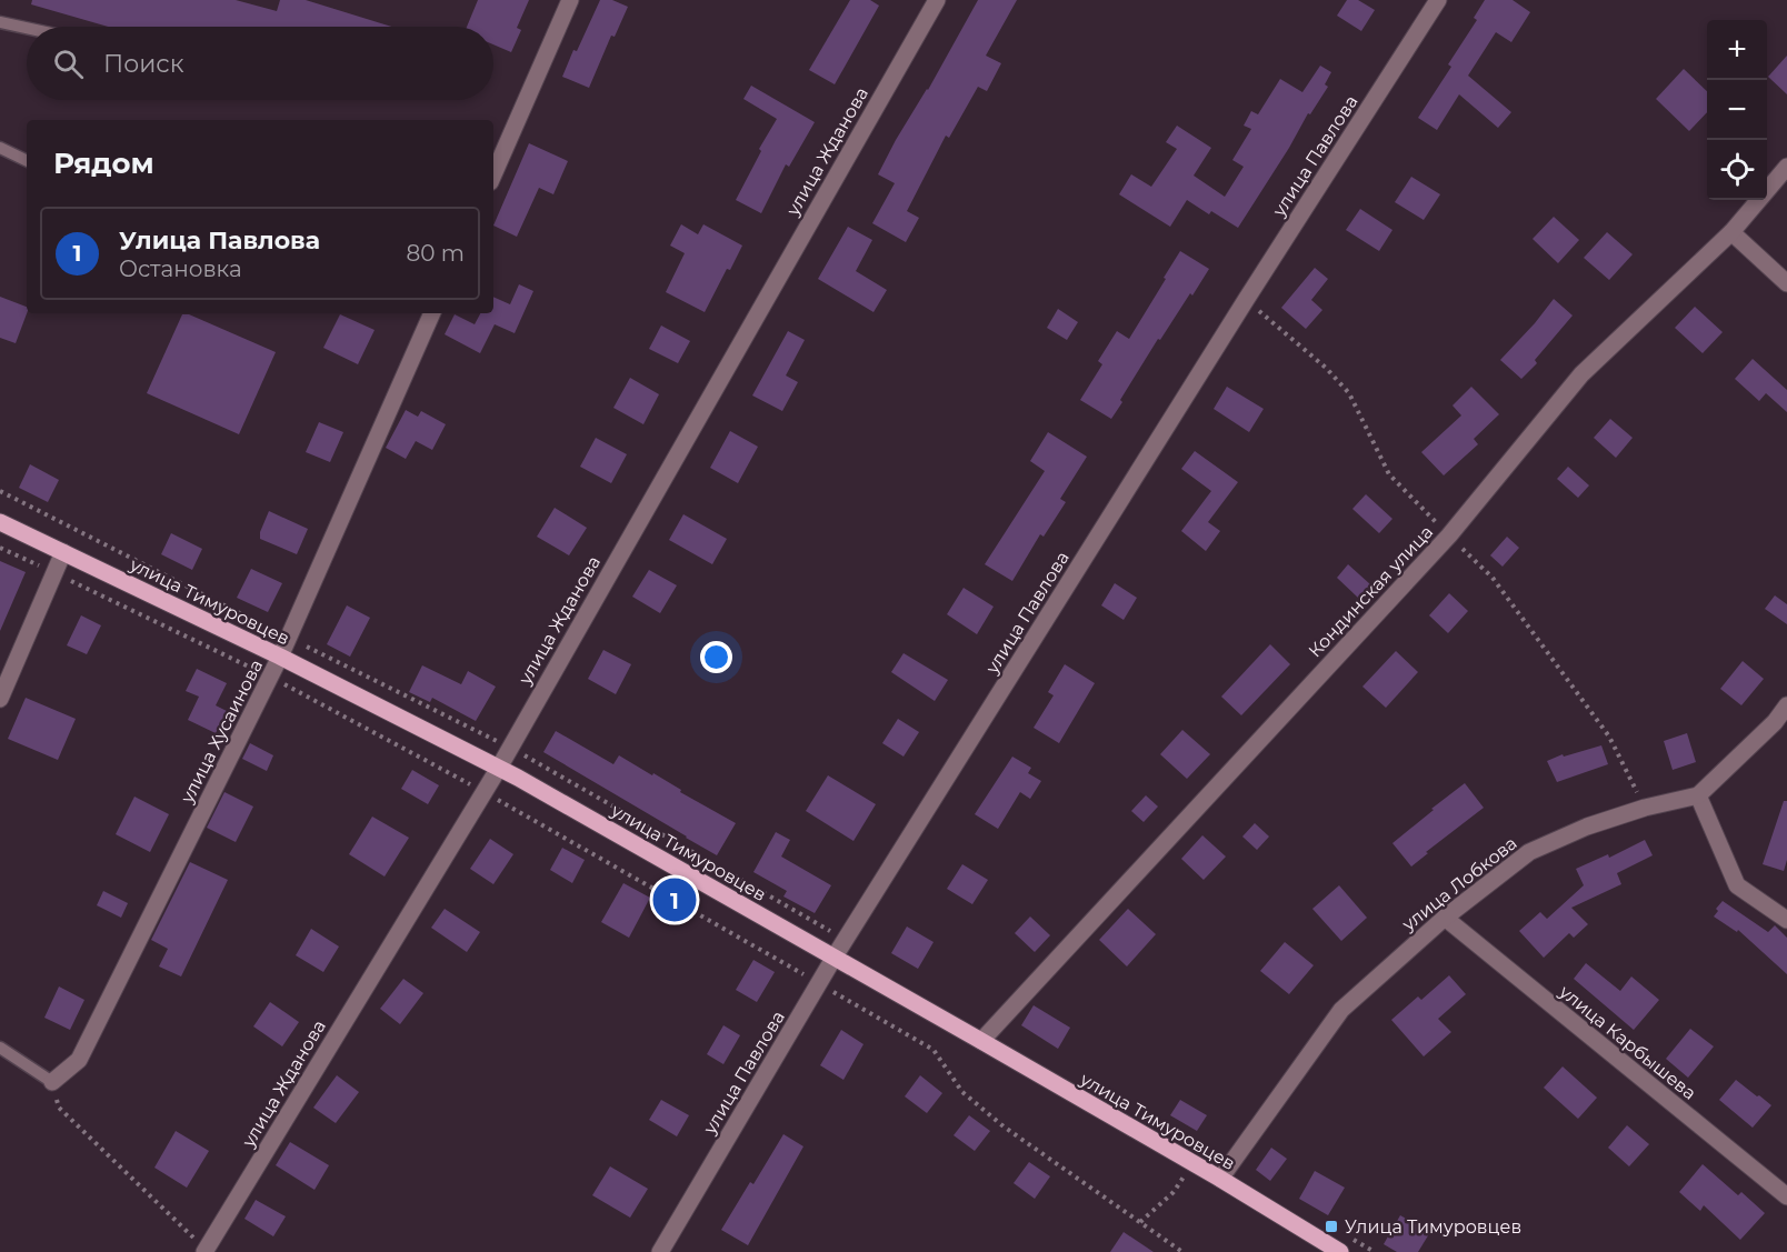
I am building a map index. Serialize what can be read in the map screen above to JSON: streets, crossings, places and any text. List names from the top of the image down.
{
  "streets": {
    "main road": ["улица Тимуровцев"],
    "street": [
      "улица Жданова",
      "улица Павлова",
      "Кондинская улица",
      "улица Хусаинова",
      "улица Лобкова",
      "улица Карбышева"
    ]
  },
  "crossings": [
    ["улица Жданова", "улица Тимуровцев"],
    ["улица Павлова", "улица Тимуровцев"],
    ["Кондинская улица", "улица Тимуровцев"],
    ["улица Тимуровцев", "улица Хусаинова"],
    ["улица Тимуровцев", "улица Лобкова"],
    ["улица Лобкова", "улица Карбышева"]
  ],
  "places": {
    "transit": ["Улица Тимуровцев"]
  },
  "page": {
    "map_buttons": ["+", "−"],
    "search": "Поиск",
    "heading": "Рядом",
    "list": [
      {
        "mark": "1",
        "name": "Улица Павлова",
        "note": "Остановка",
        "value": "80 m"
      }
    ],
    "pins": "1"
  }
}
